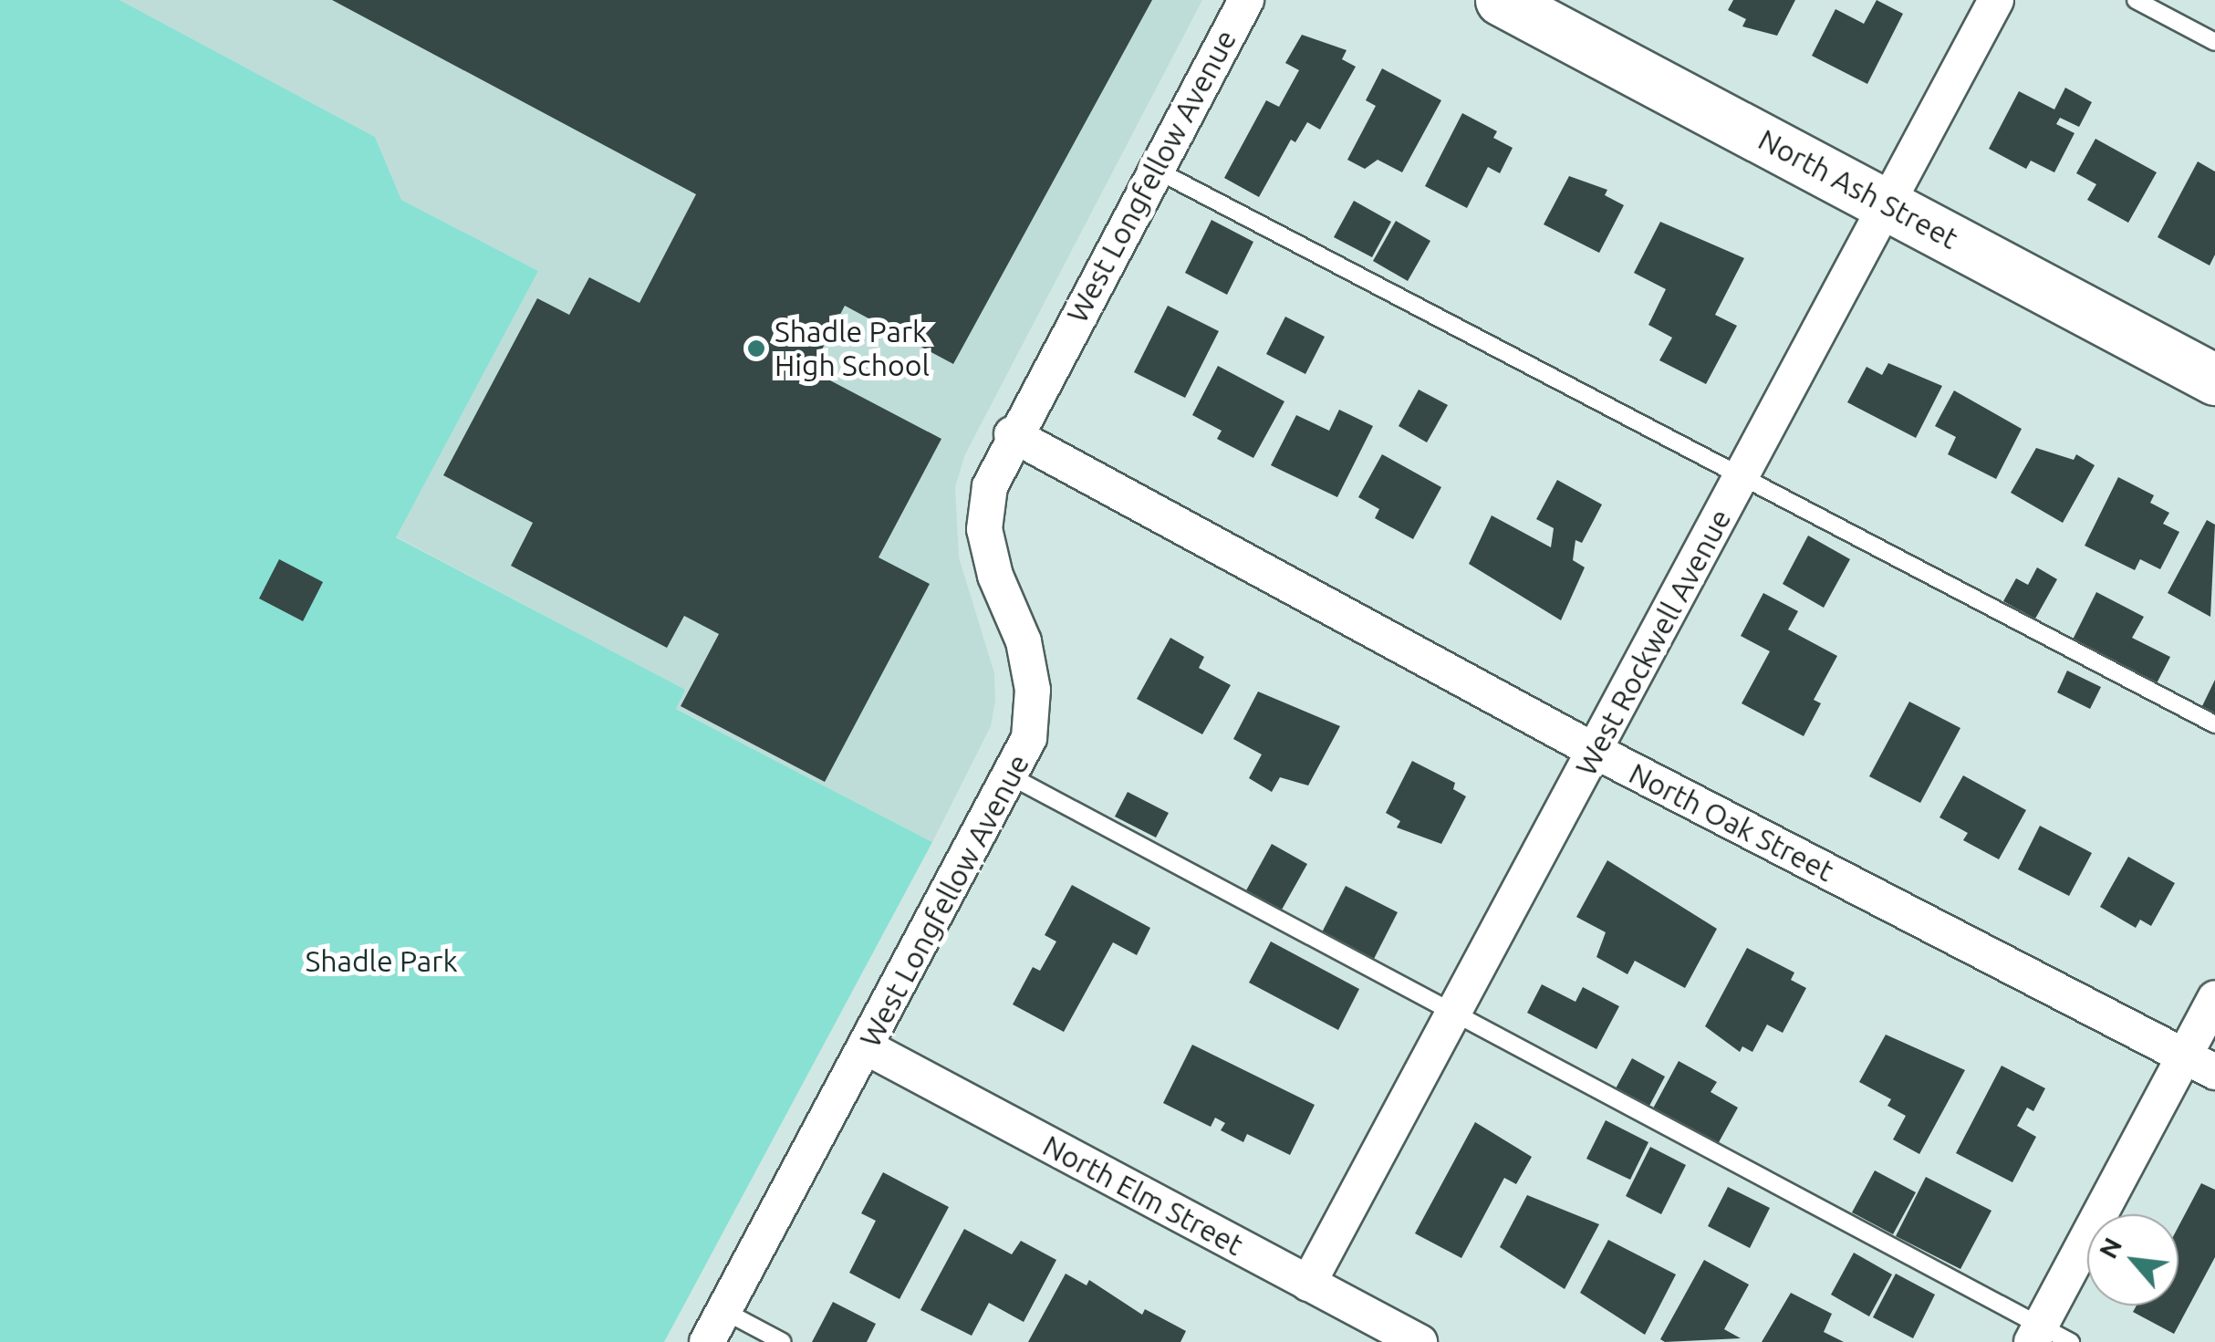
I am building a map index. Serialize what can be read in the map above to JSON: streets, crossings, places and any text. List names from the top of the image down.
{
  "streets": {
    "main road": ["North Ash Street"],
    "street": [
      "West Longfellow Avenue",
      "West Rockwell Avenue",
      "North Oak Street",
      "North Elm Street"
    ]
  },
  "crossings": [
    ["West Longfellow Avenue", "North Oak Street"],
    ["West Longfellow Avenue", "North Elm Street"],
    ["North Ash Street", "West Rockwell Avenue"],
    ["West Rockwell Avenue", "North Oak Street"],
    ["West Rockwell Avenue", "North Elm Street"]
  ],
  "parks": ["Shadle Park"],
  "places": ["Shadle Park High School"],
  "north": "top left"
}
